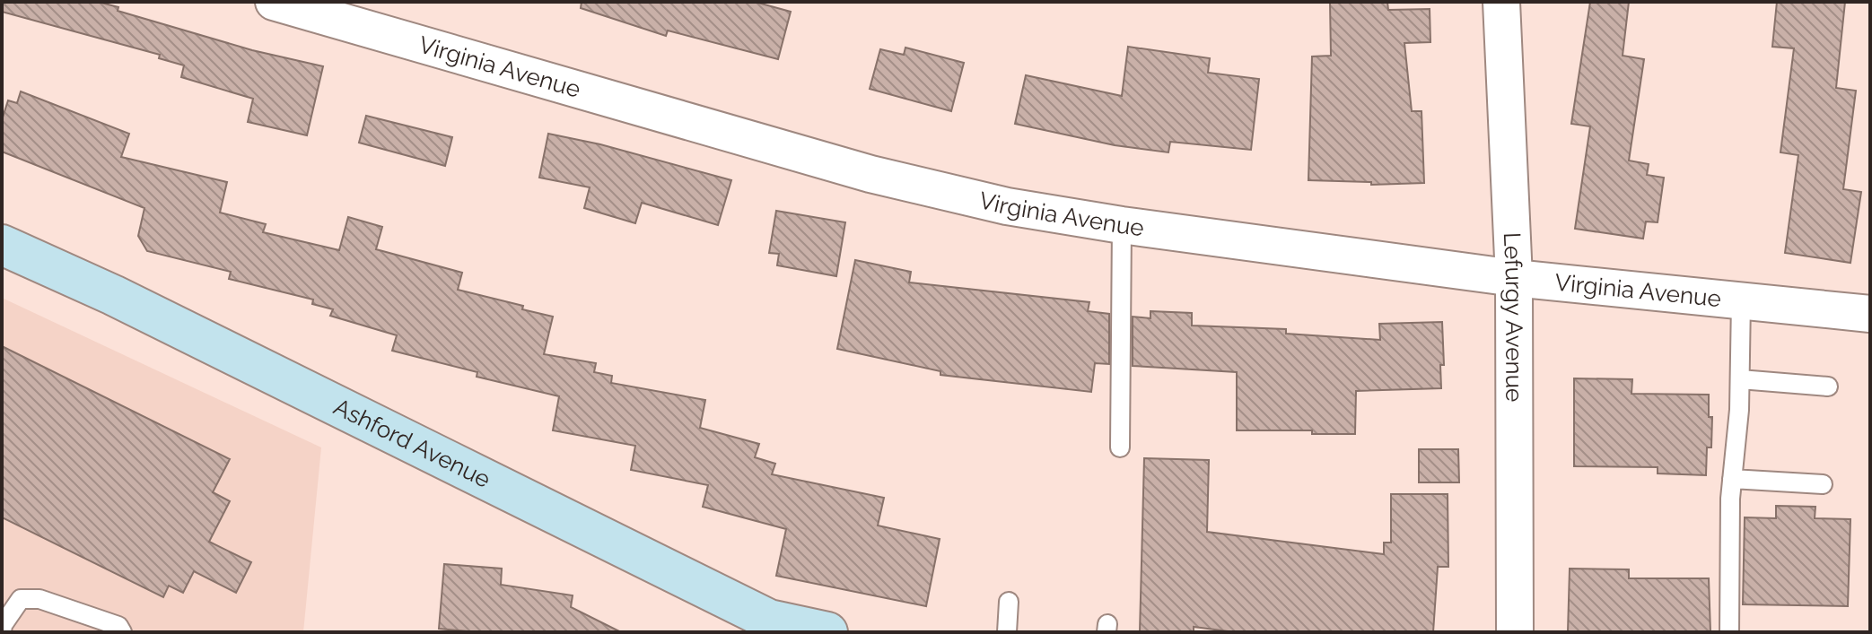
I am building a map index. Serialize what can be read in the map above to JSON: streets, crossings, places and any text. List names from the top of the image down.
{
  "streets": {
    "main road": ["Ashford Avenue"],
    "street": ["Virginia Avenue", "Lefurgy Avenue"]
  },
  "crossings": [
    ["Virginia Avenue", "Lefurgy Avenue"]
  ]
}
